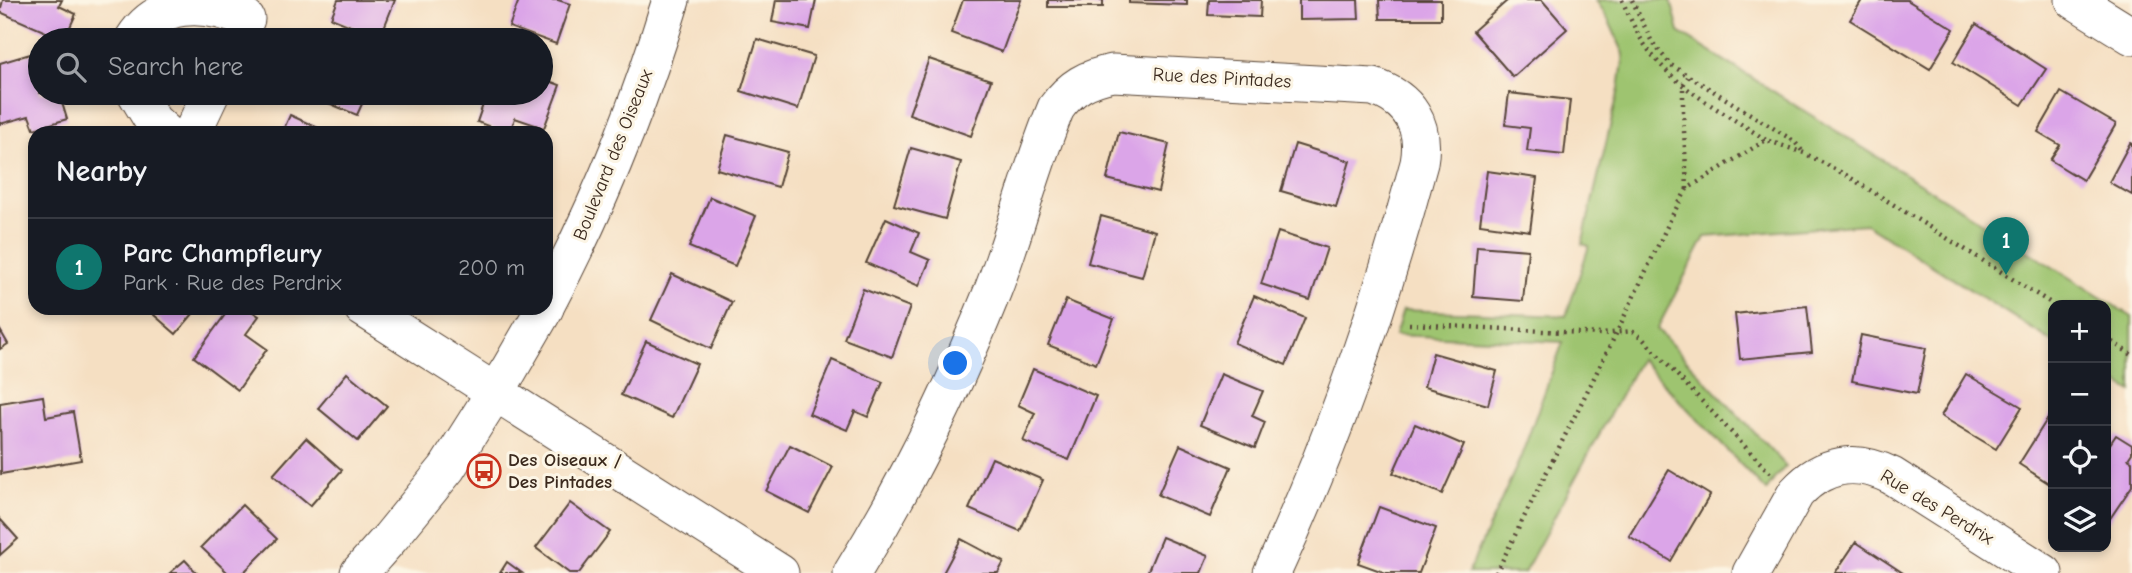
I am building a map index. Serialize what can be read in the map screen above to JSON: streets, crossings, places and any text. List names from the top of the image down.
{
  "streets": {
    "street": ["Rue des Pintades", "Boulevard des Oiseaux", "Rue des Perdrix"]
  },
  "places": {
    "bus stop": ["Des Oiseaux / Des Pintades"]
  },
  "page": {
    "search": "Search here",
    "heading": "Nearby",
    "pins": "1",
    "list": [
      {
        "mark": "1",
        "name": "Parc Champfleury",
        "note": "Park · Rue des Perdrix",
        "value": "200 m"
      }
    ],
    "map_buttons": ["+", "−"]
  }
}
